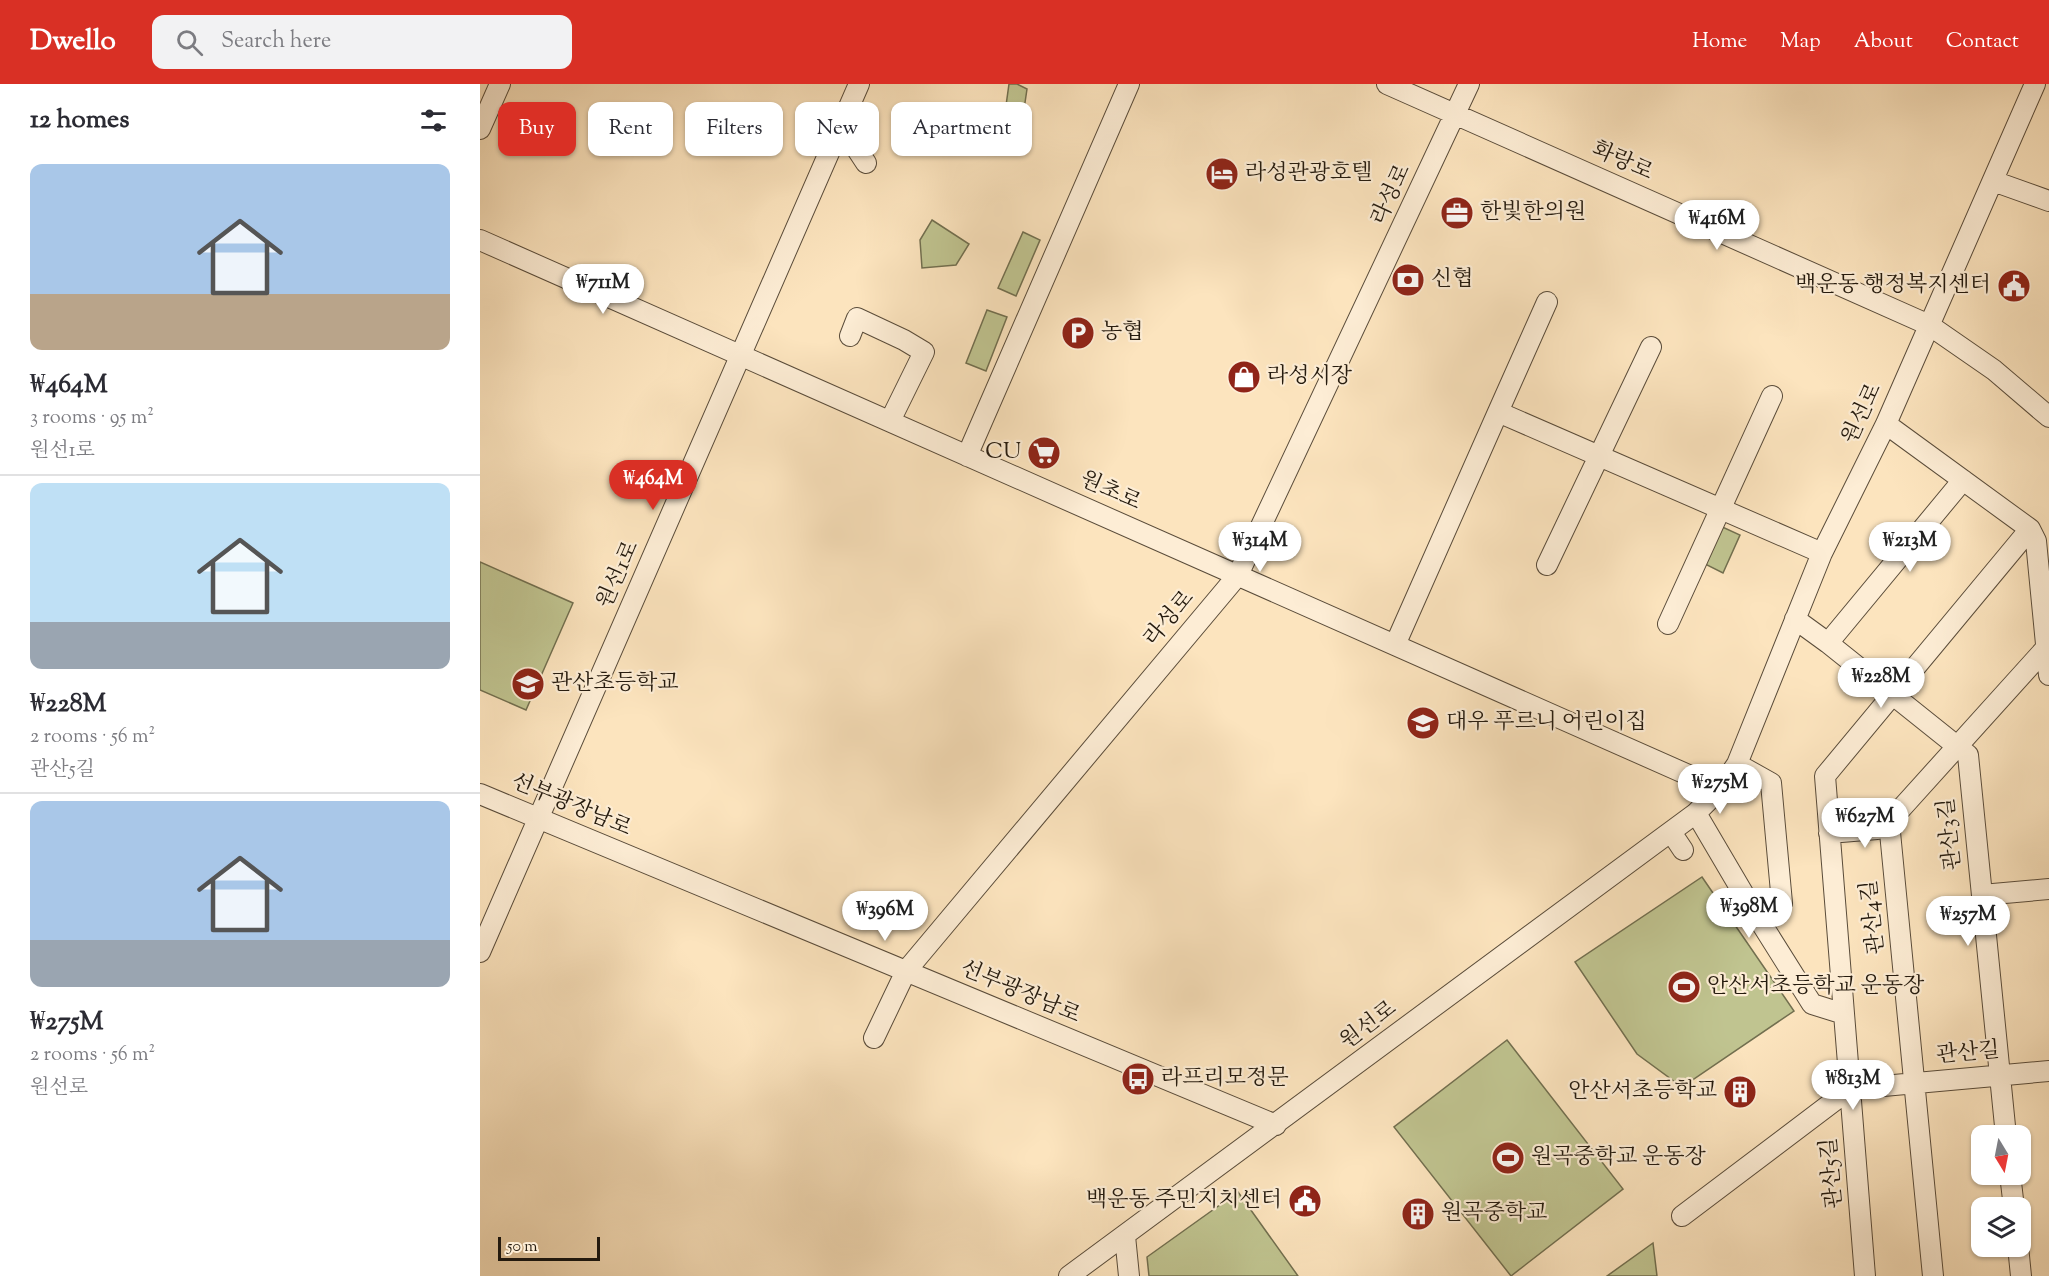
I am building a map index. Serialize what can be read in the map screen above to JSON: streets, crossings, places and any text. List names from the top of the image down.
{
  "streets": {
    "street": [
      "화랑로",
      "라성로",
      "원선로",
      "원초로",
      "원선1로",
      "선부광장남로",
      "관산3길",
      "관산4길",
      "관산길",
      "관산5길"
    ]
  },
  "crossings": [
    ["화랑로", "라성로"],
    ["화랑로", "원선로"],
    ["라성로", "원초로"],
    ["라성로", "선부광장남로"],
    ["원선로", "원초로"],
    ["원선로", "선부광장남로"],
    ["원초로", "원선1로"],
    ["원선1로", "선부광장남로"],
    ["관산3길", "관산길"],
    ["관산4길", "관산길"],
    ["관산길", "관산5길"]
  ],
  "places": {
    "hotel": ["라성관광호텔"],
    "office": ["한빛한의원"],
    "bank": ["신협"],
    "public building": ["백운동 행정복지센터", "백운동 주민지치센터"],
    "parking": ["농협"],
    "shop": ["라성시장"],
    "supermarket": ["CU"],
    "school or university": ["관산초등학교", "대우 푸르니 어린이집"],
    "sports": ["안산서초등학교 운동장", "원곡중학교 운동장"],
    "bus stop": ["라프리모정문"],
    "building": ["안산서초등학교", "원곡중학교"]
  },
  "scale_bar": "50 m",
  "north": "bottom",
  "page": {
    "header": "Dwello",
    "search": "Search here",
    "nav": [
      "Home",
      "Map",
      "About",
      "Contact"
    ],
    "heading": "12 homes",
    "chip": [
      "Buy",
      "Rent",
      "Filters",
      "New",
      "Apartment"
    ],
    "list": [
      {
        "name": "₩464M",
        "note": "3 rooms · 95 m² · 원선1로"
      },
      {
        "name": "₩228M",
        "note": "2 rooms · 56 m² · 관산5길"
      },
      {
        "name": "₩275M",
        "note": "2 rooms · 56 m² · 원선로"
      }
    ],
    "price": [
      "₩416M",
      "₩711M",
      "₩464M",
      "₩314M",
      "₩213M",
      "₩228M",
      "₩275M",
      "₩627M",
      "₩398M",
      "₩396M",
      "₩257M",
      "₩813M"
    ],
    "scale": "50 m"
  }
}
